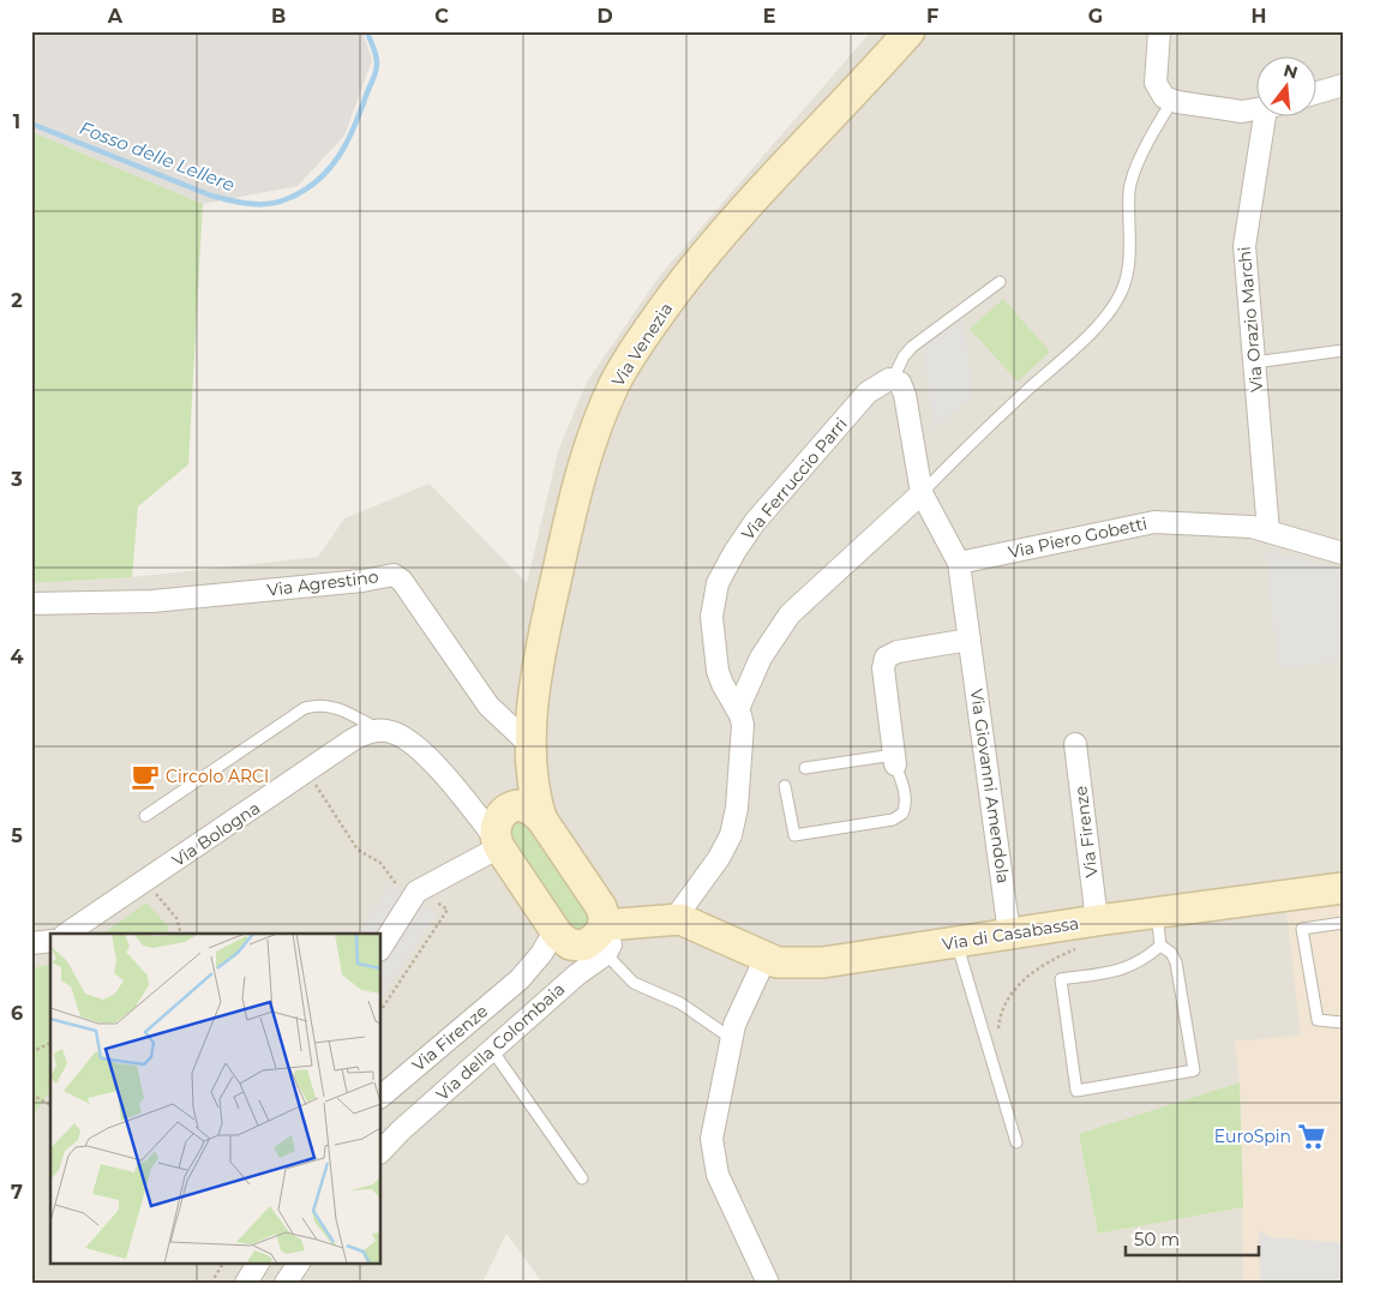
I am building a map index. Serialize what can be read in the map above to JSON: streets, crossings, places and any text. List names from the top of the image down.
{
  "streets": {
    "street": [
      "Via Orazio Marchi",
      "Via Venezia",
      "Via Ferruccio Parri",
      "Via Piero Gobetti",
      "Via Agrestino",
      "Via Giovanni Amendola",
      "Via Firenze",
      "Via Bologna",
      "Via di Casabassa",
      "Via della Colombaia"
    ]
  },
  "crossings": [
    ["Via Orazio Marchi", "Via Piero Gobetti"],
    ["Via Venezia", "Via Agrestino"],
    ["Via Piero Gobetti", "Via Giovanni Amendola"],
    ["Via Giovanni Amendola", "Via di Casabassa"],
    ["Via Firenze", "Via di Casabassa"],
    ["Via Firenze", "Via della Colombaia"]
  ],
  "water": ["Fosso delle Lellere"],
  "places": {
    "cafe": ["Circolo ARCI"],
    "supermarket": ["EuroSpin"]
  },
  "scale_bar": "50 m",
  "north": "top",
  "grid": {
    "columns": [
      "A",
      "B",
      "C",
      "D",
      "E",
      "F",
      "G",
      "H"
    ],
    "rows": [
      "1",
      "2",
      "3",
      "4",
      "5",
      "6",
      "7"
    ]
  }
}
